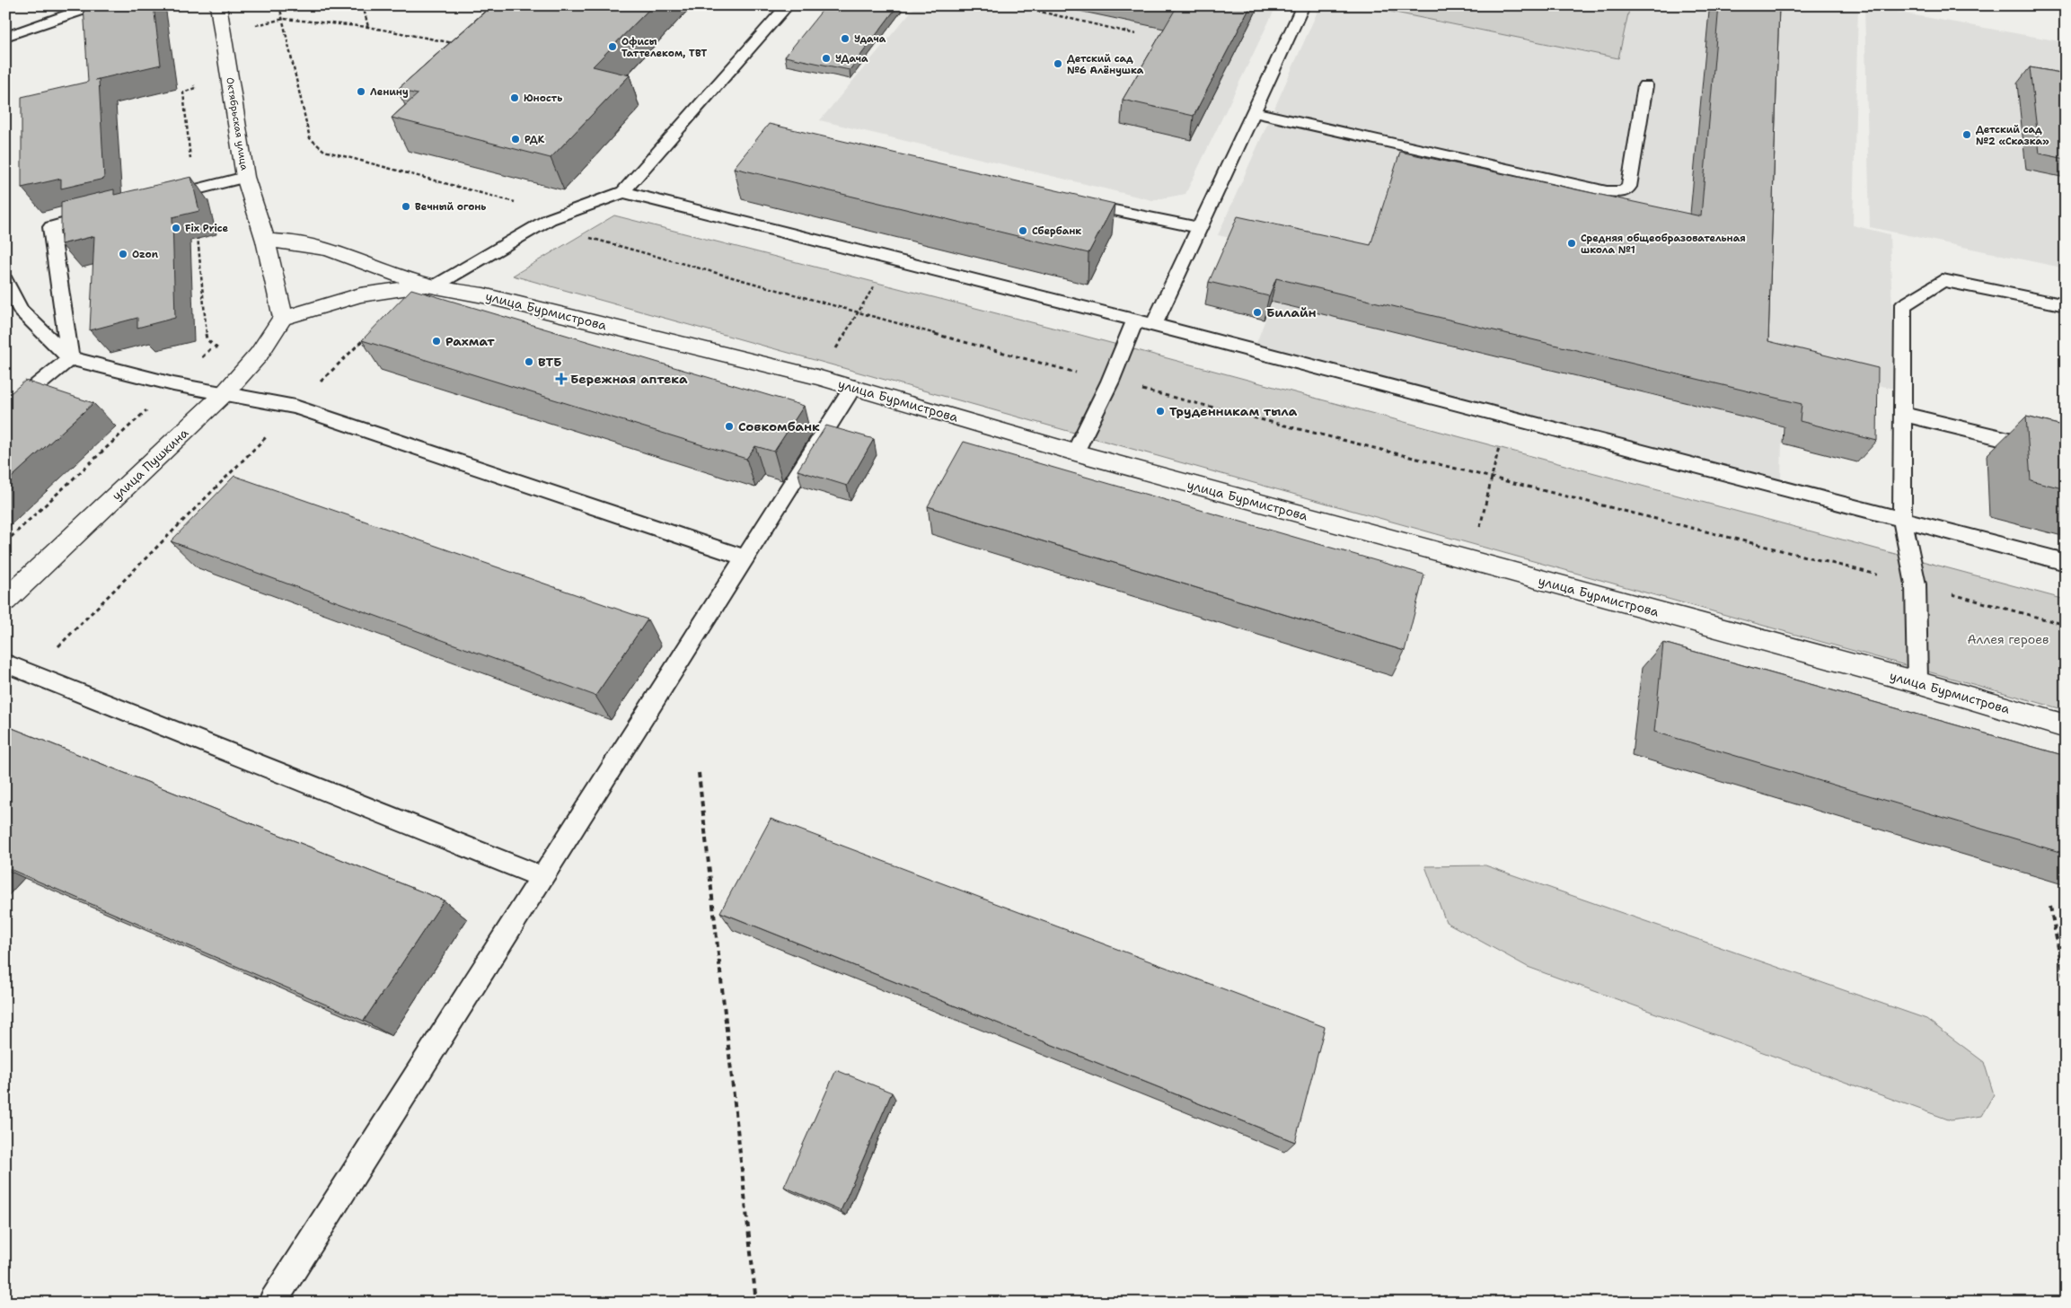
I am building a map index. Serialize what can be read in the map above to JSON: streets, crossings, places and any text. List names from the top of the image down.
{
  "streets": {
    "street": ["Октябрьская улица", "улица Бурмистрова", "улица Пушкина"]
  },
  "crossings": [
    ["Октябрьская улица", "улица Пушкина"]
  ],
  "parks": ["Аллея героев"],
  "places": {
    "other": [
      "Удача",
      "Офисы Таттелеком, ТВТ",
      "УДача",
      "Детский сад №6 Алёнушка",
      "Ленину",
      "Юность",
      "Детский сад №2 «Сказка»",
      "РДК",
      "Вечный огонь",
      "Fix Price",
      "Сбербанк",
      "Средняя общеобразовательная школа №1",
      "Ozon",
      "Билайн",
      "Рахмат",
      "ВТБ",
      "Труденникам тыла",
      "Совкомбанк"
    ],
    "health": ["Бережная аптека"]
  }
}
